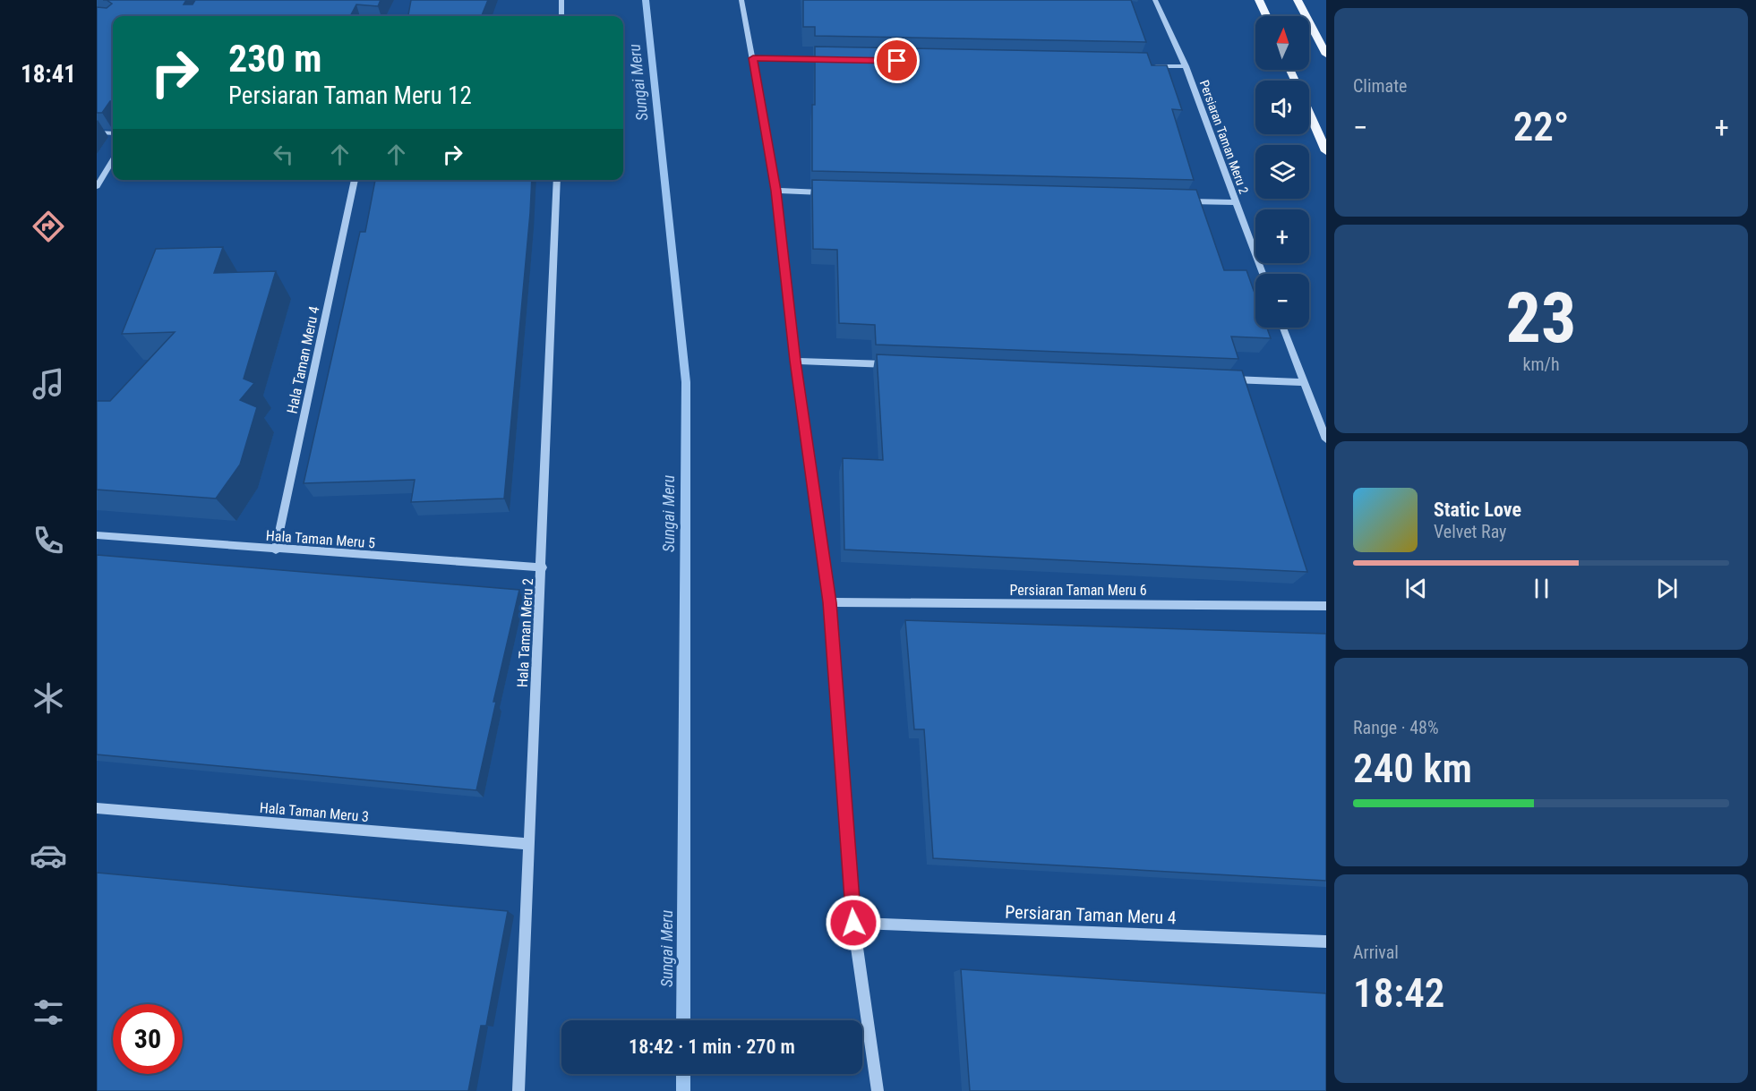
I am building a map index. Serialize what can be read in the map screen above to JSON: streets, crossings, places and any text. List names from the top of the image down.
{
  "streets": {
    "street": [
      "Persiaran Taman Meru 2",
      "Hala Taman Meru 4",
      "Hala Taman Meru 5",
      "Persiaran Taman Meru 6",
      "Hala Taman Meru 2",
      "Hala Taman Meru 3",
      "Persiaran Taman Meru 4"
    ]
  },
  "crossings": [
    ["Hala Taman Meru 4", "Hala Taman Meru 5"],
    ["Hala Taman Meru 5", "Hala Taman Meru 2"],
    ["Hala Taman Meru 2", "Hala Taman Meru 3"]
  ],
  "water": ["Sungai Meru"],
  "north": "top",
  "page": {
    "tabs": "18:41",
    "tile": [
      "Climate",
      ["23", "km/h"],
      ["Range · 48%", "240 km"],
      ["Arrival", "18:42"]
    ],
    "map_buttons": ["+", "−"],
    "turn": ["230 m", "Persiaran Taman Meru 12"],
    "heat": ["−", "22°", "+"],
    "song": ["Static Love", "Velvet Ray"],
    "limit": "30",
    "trip": "18:42 · 1 min · 270 m"
  }
}
